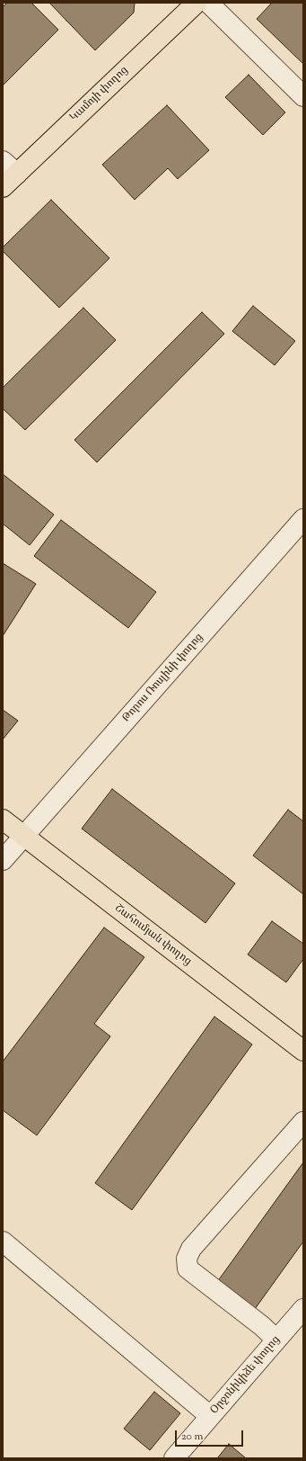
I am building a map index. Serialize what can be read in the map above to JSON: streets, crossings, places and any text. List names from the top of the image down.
{
  "streets": {
    "main road": ["Կամոյի փողոց", "Շահումյան փողոց"],
    "street": ["Թորոս Ռոսլինի փողոց", "Օրջոնիկիձե փողոց"]
  },
  "crossings": [
    ["Թորոս Ռոսլինի փողոց", "Շահումյան փողոց"]
  ],
  "scale_bar": "20 m"
}
